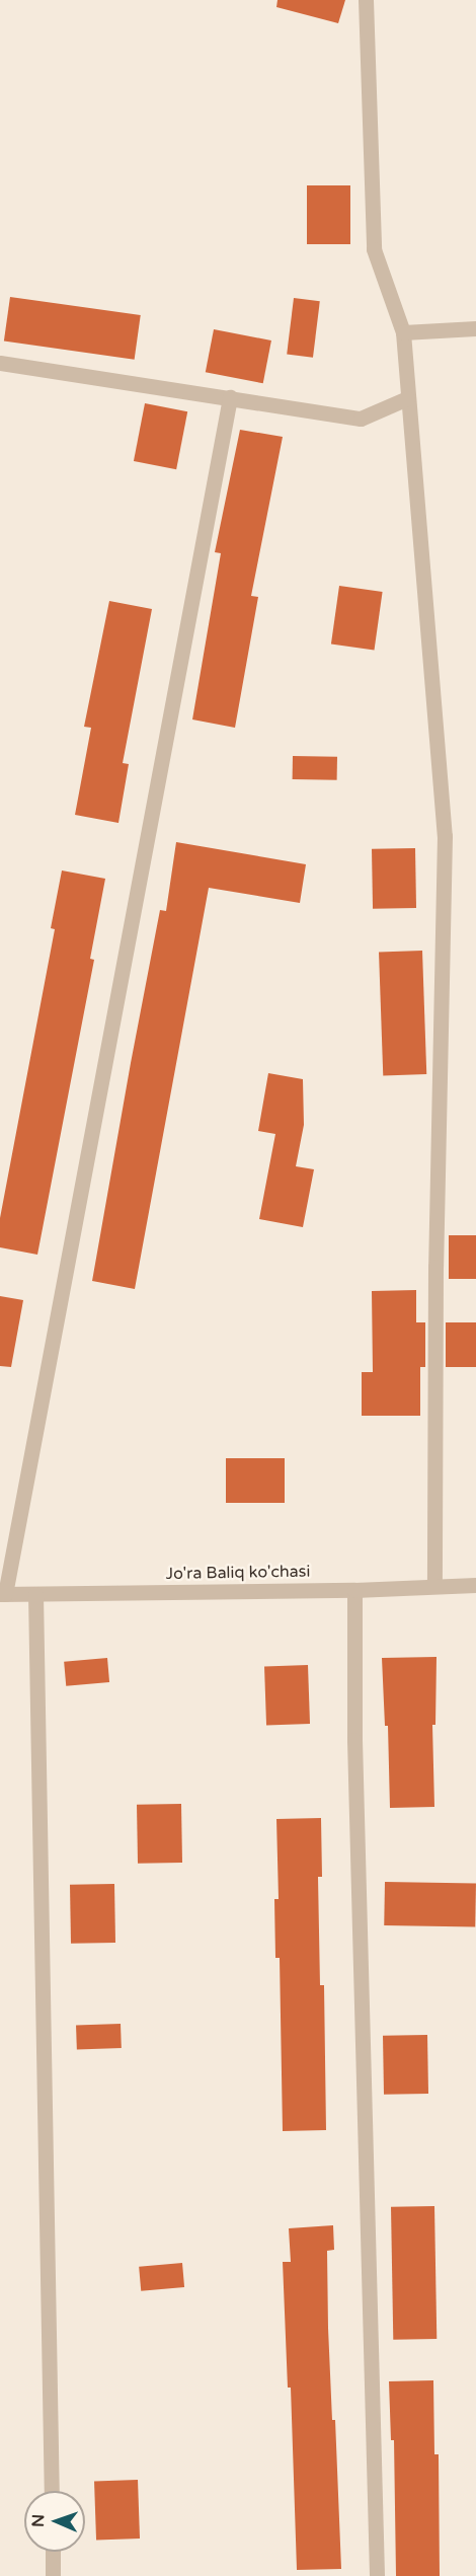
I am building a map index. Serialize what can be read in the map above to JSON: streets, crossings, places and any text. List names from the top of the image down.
{
  "streets": {
    "street": ["Jo'ra Baliq ko'chasi"]
  },
  "north": "left"
}
